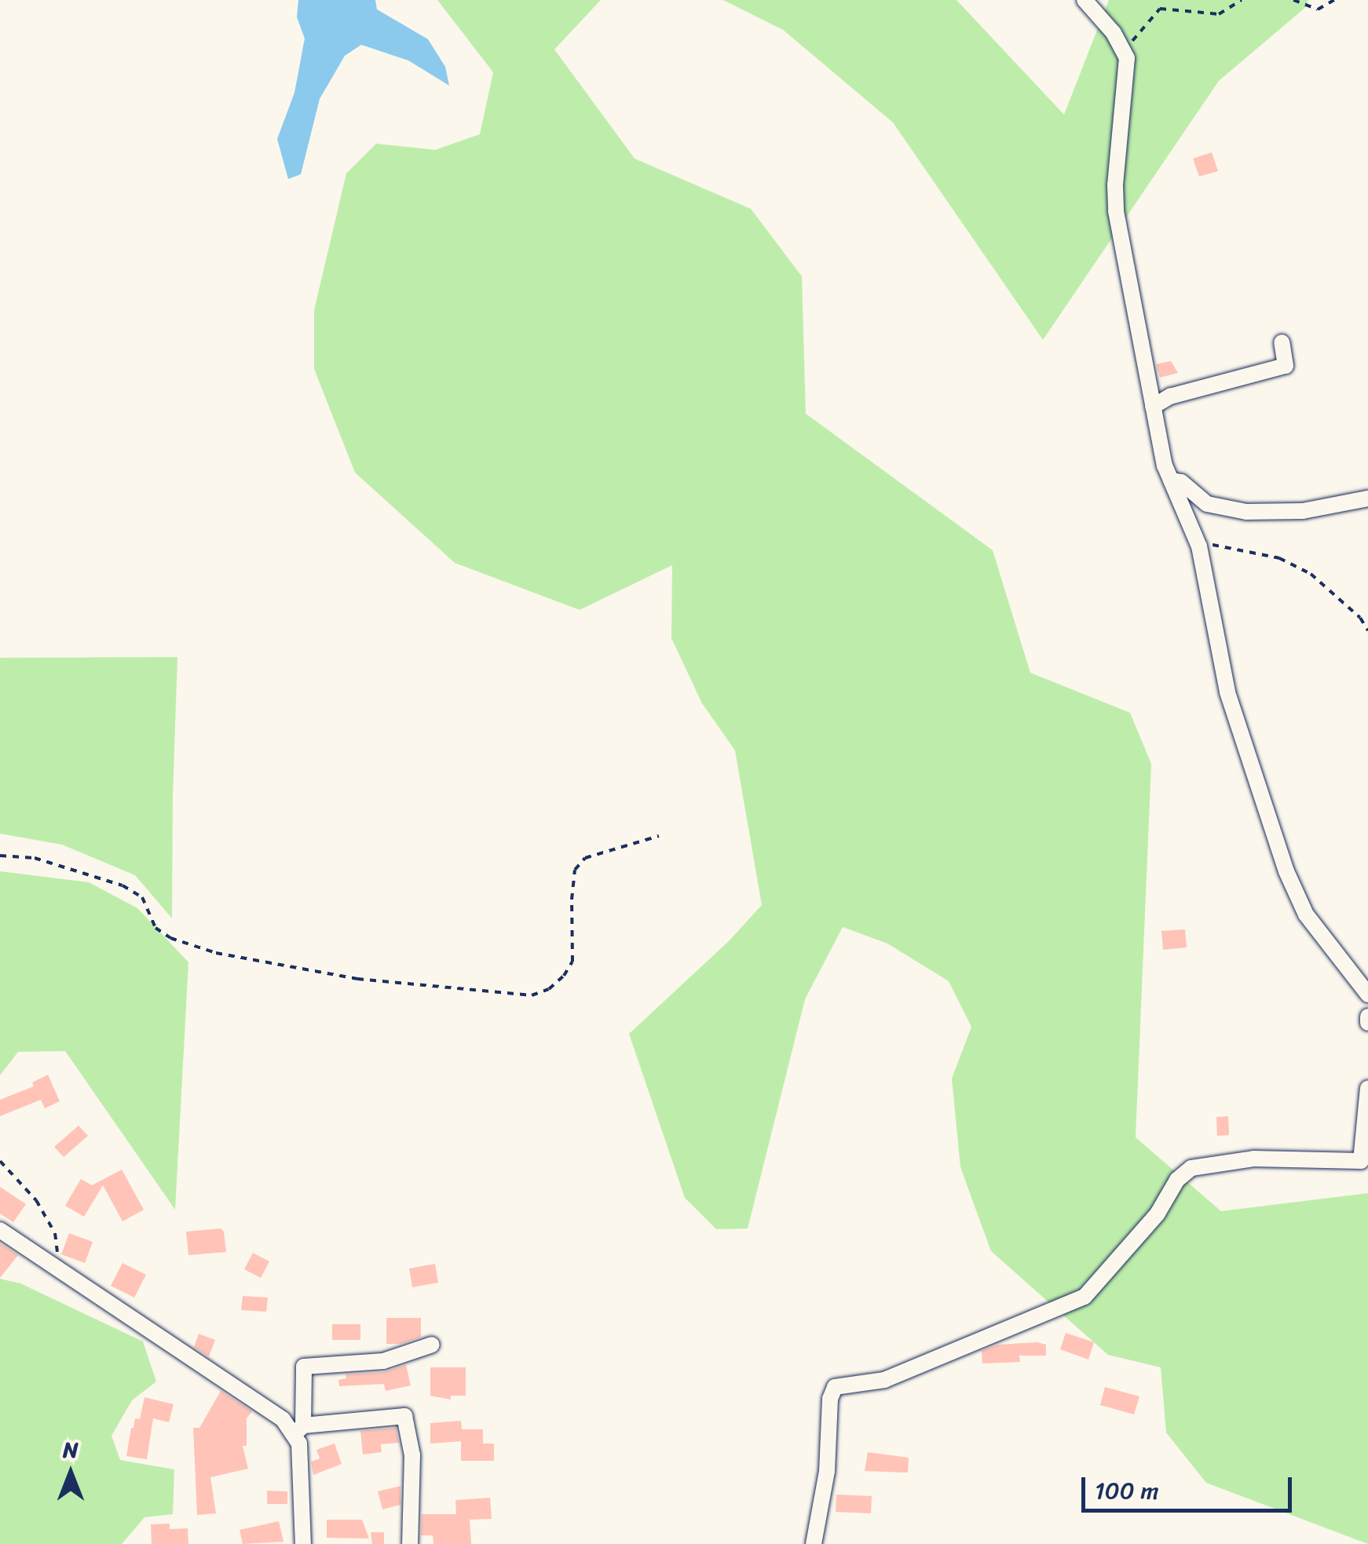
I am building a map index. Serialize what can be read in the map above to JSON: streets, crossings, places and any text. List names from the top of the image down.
{
  "scale_bar": "100 m",
  "north": "top"
}
